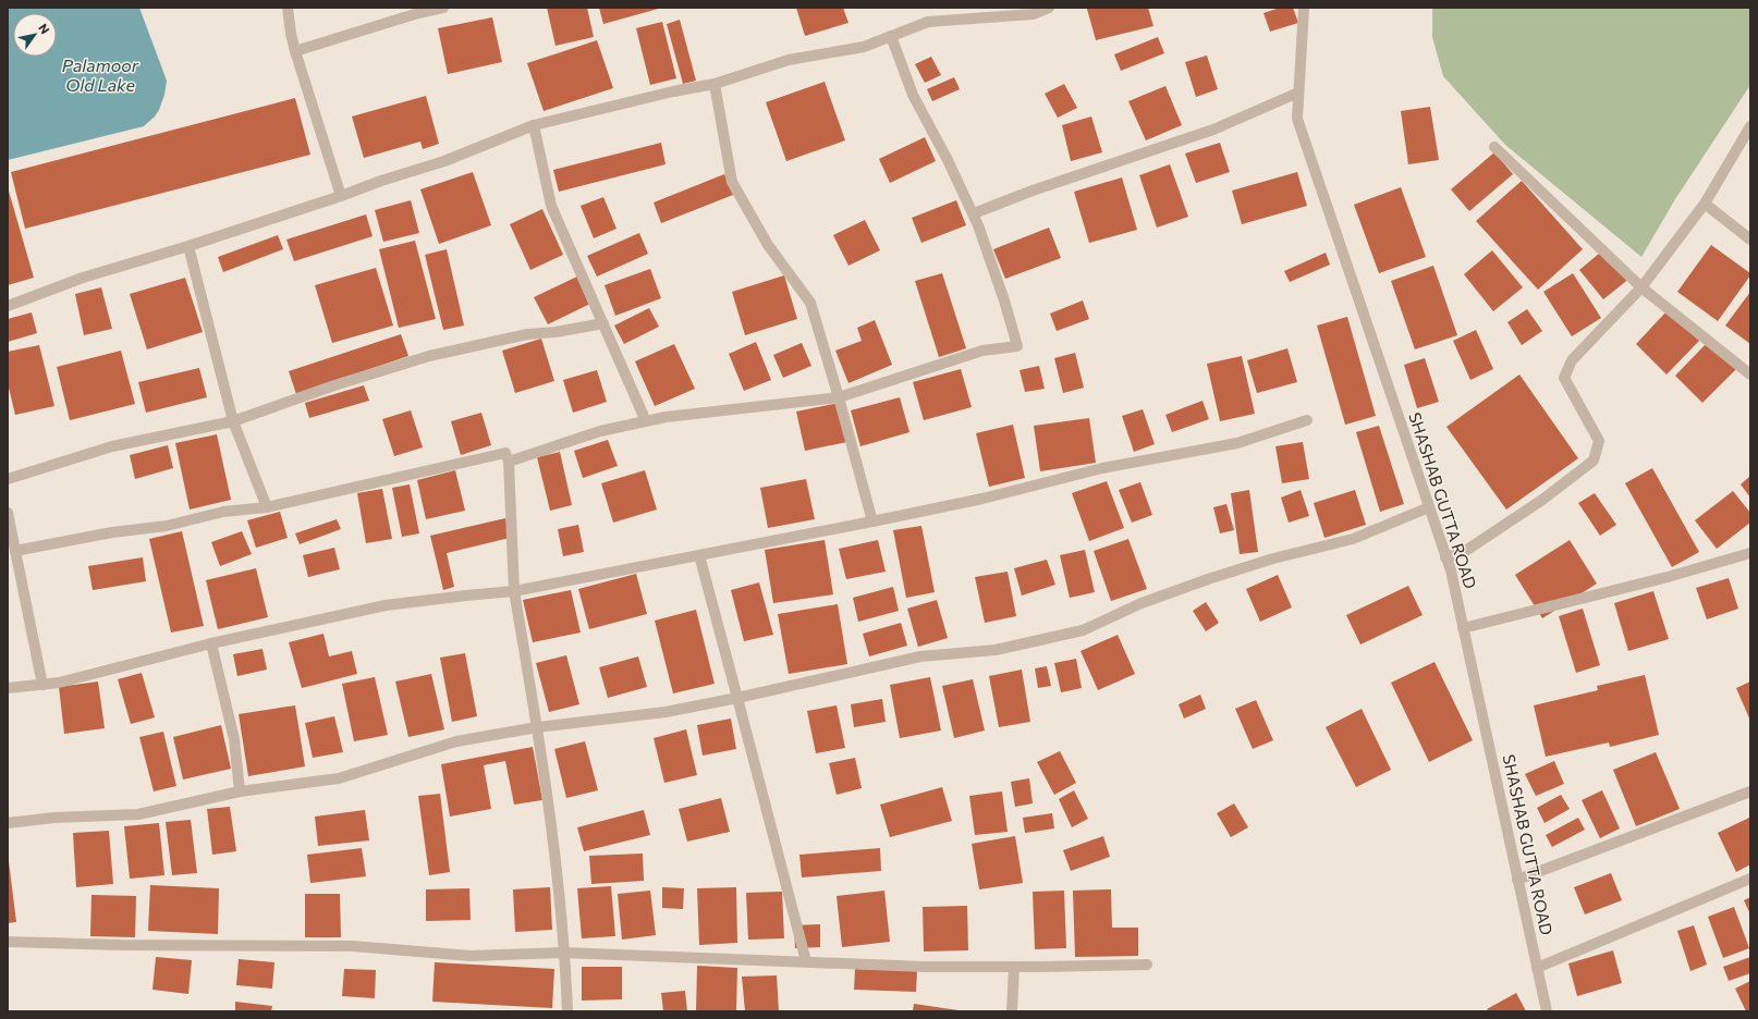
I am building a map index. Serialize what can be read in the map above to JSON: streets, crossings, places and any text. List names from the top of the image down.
{
  "streets": {
    "street": ["SHASHAB GUTTA ROAD"]
  },
  "water": ["Palamoor Old Lake"],
  "north": "top right"
}
